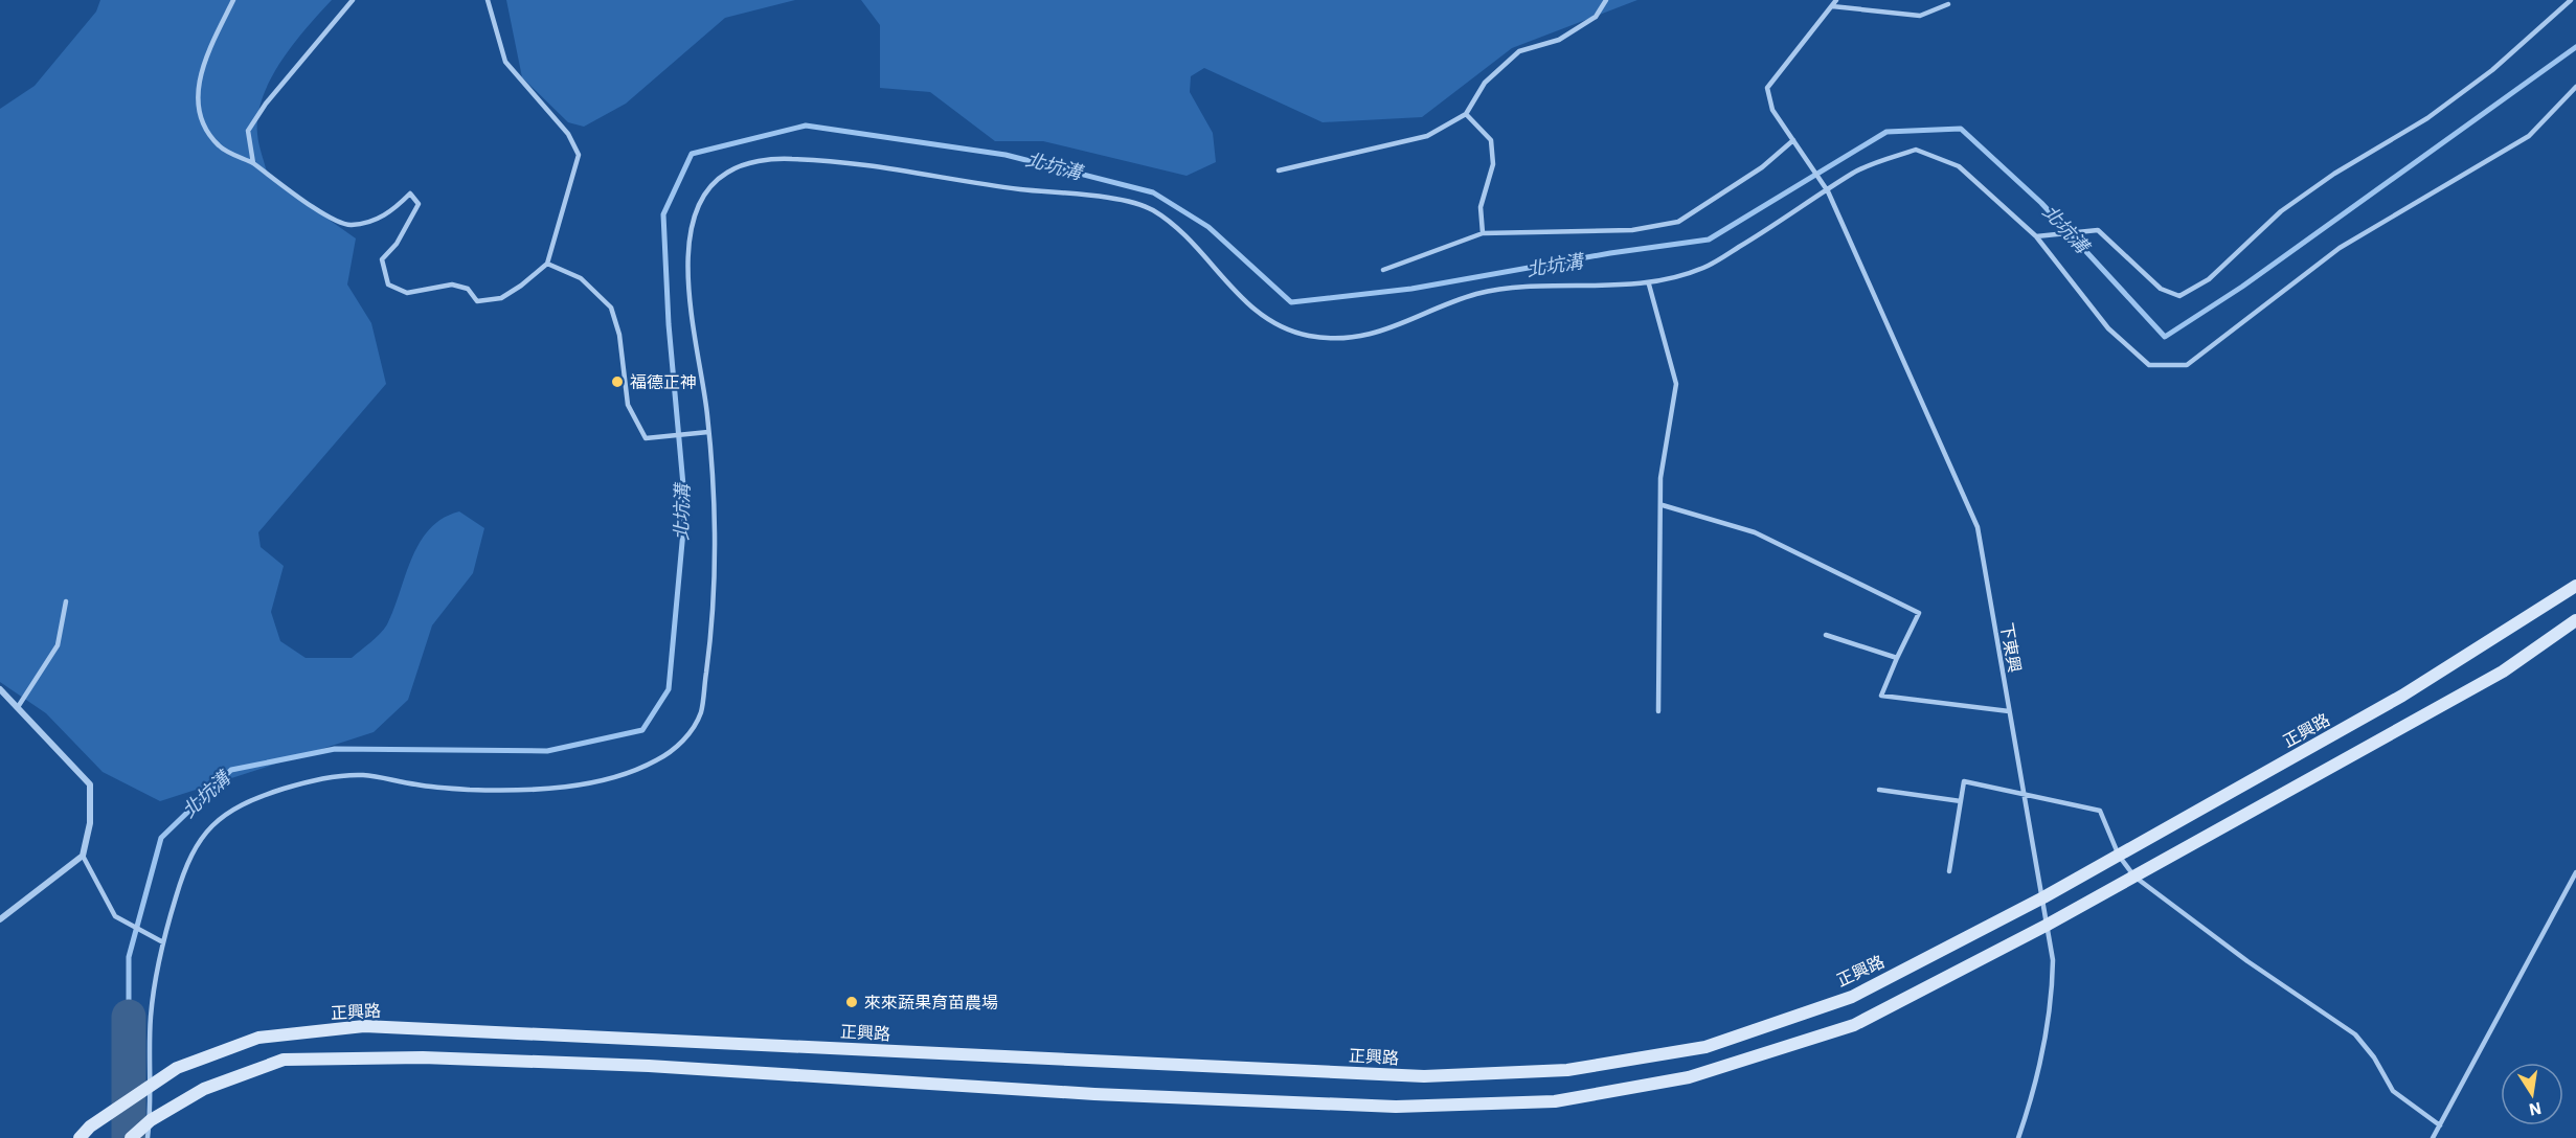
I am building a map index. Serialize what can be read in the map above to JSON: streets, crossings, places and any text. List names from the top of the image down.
{
  "streets": {
    "main road": ["正興路"],
    "lane": ["下東興"]
  },
  "crossings": [
    ["下東興", "正興路"]
  ],
  "water": ["北坑溝"],
  "places": ["福德正神", "來來蔬果育苗農場"],
  "north": "bottom"
}
